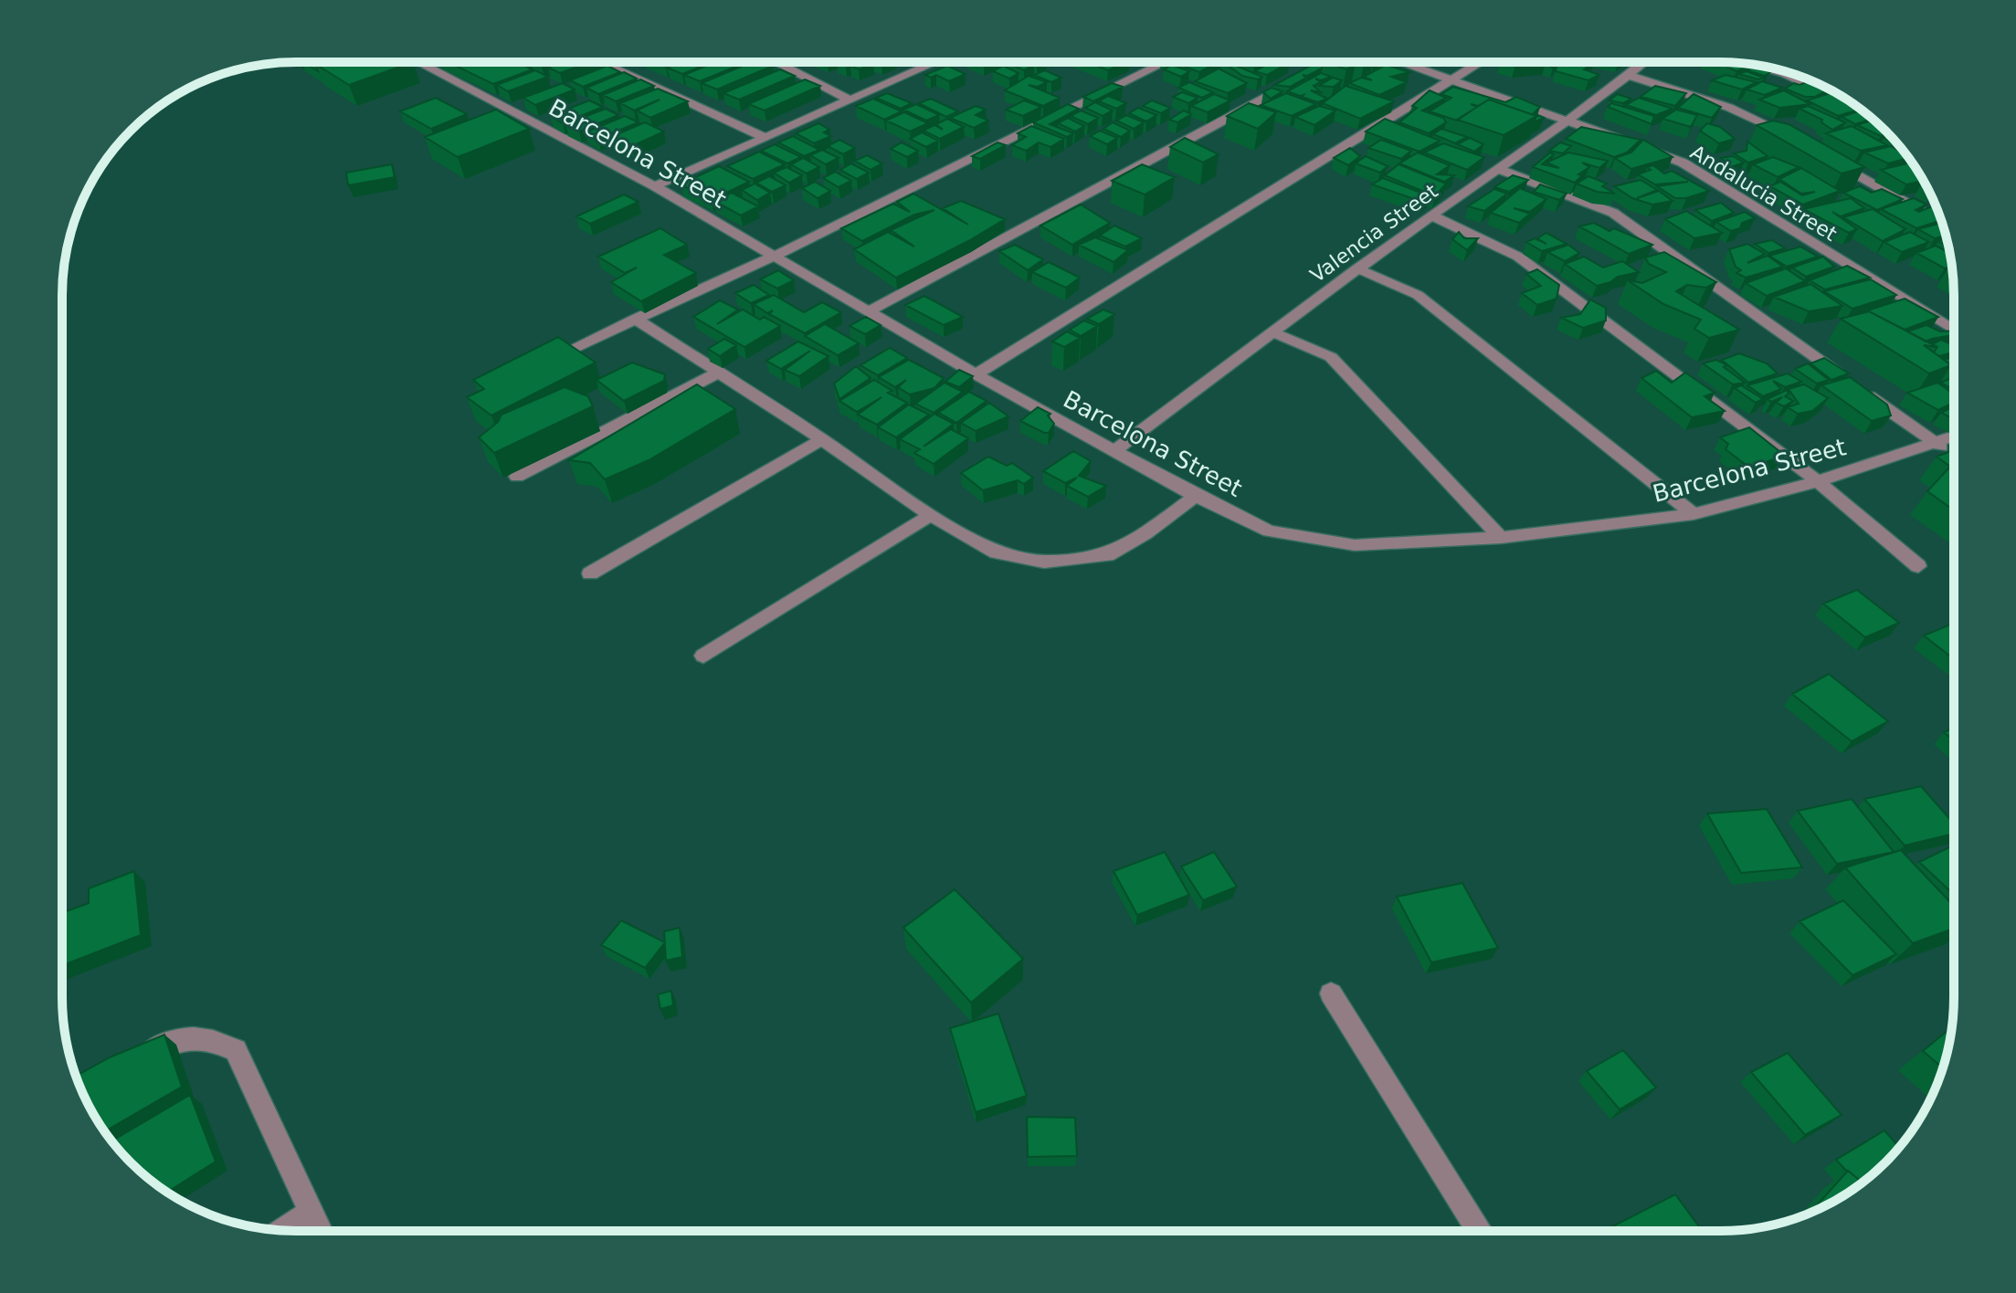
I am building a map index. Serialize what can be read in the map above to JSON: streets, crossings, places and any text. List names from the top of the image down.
{
  "streets": {
    "street": ["Barcelona Street", "Andalucia Street", "Valencia Street"]
  },
  "crossings": [
    ["Barcelona Street", "Valencia Street"],
    ["Andalucia Street", "Valencia Street"]
  ]
}
